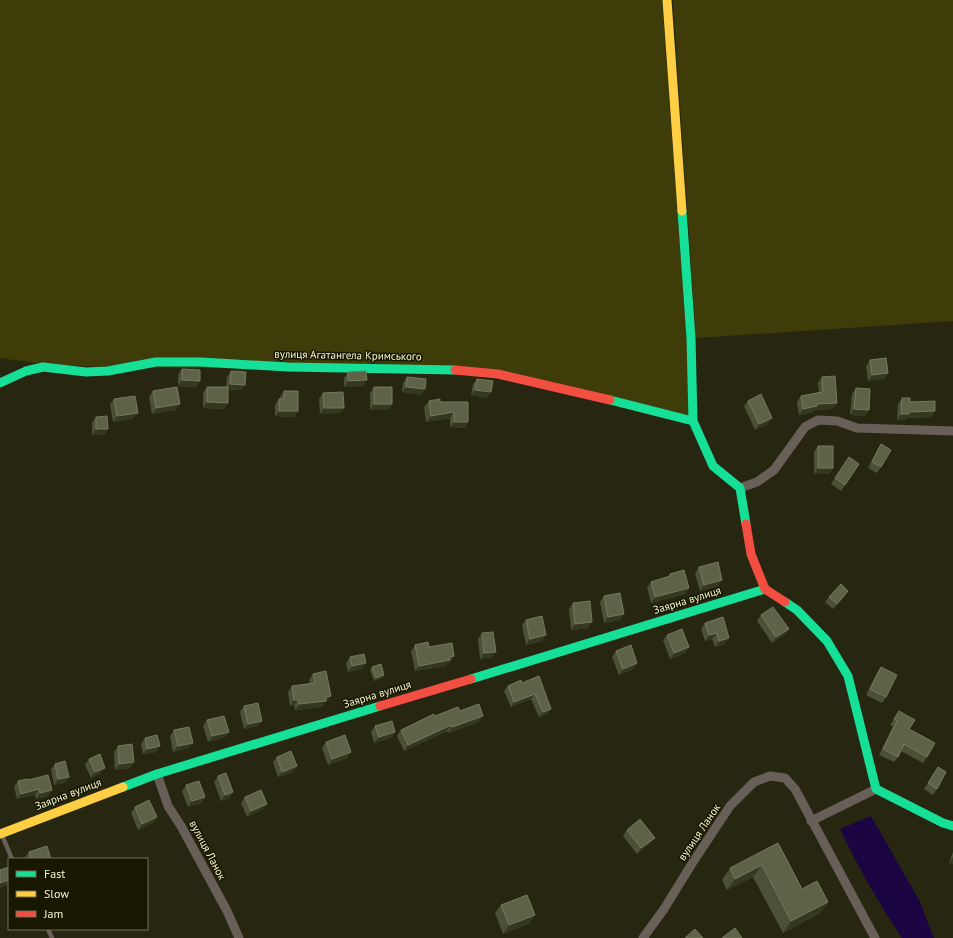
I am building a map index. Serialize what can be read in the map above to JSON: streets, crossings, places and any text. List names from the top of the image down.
{
  "streets": {
    "street": ["вулиця Агатангела Кримського", "Заярна вулиця", "вулиця Ланок"]
  },
  "crossings": [
    ["Заярна вулиця", "вулиця Ланок"]
  ],
  "legend": ["Fast", "Slow", "Jam"]
}
